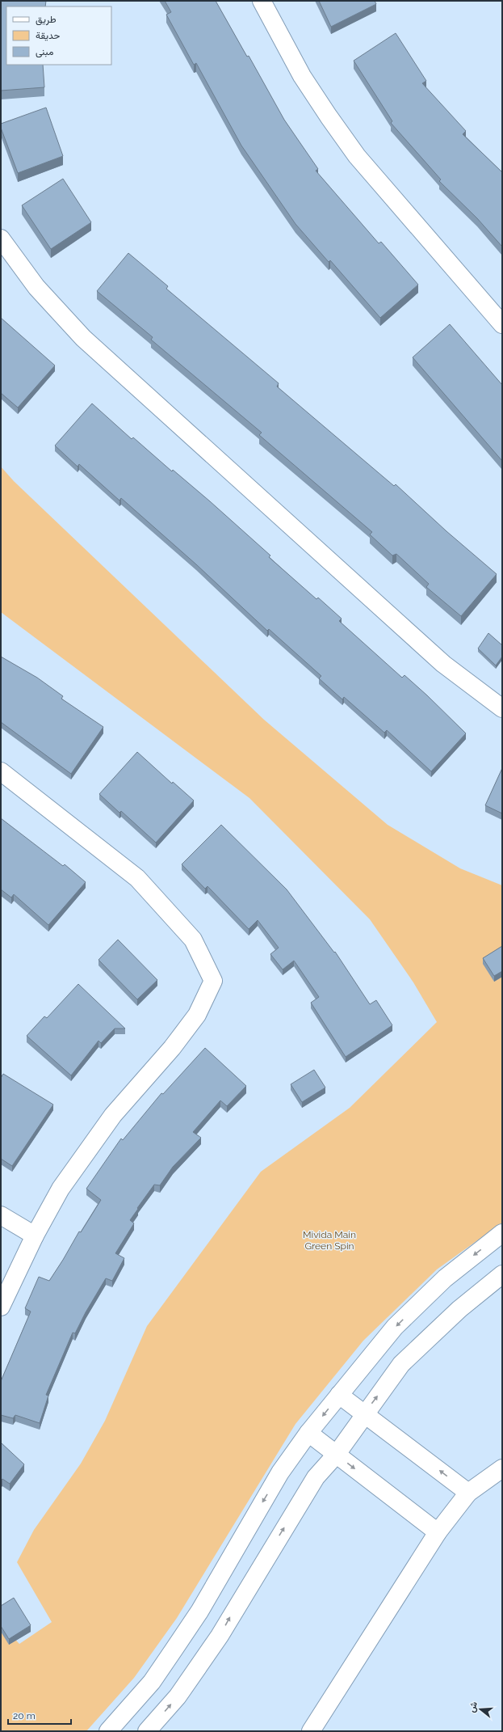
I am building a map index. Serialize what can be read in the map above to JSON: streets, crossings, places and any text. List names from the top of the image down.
{
  "parks": ["Mivida Main Green Spin"],
  "legend": ["طريق", "حديقة", "مبنى"],
  "scale_bar": "20 m",
  "north": "left"
}
